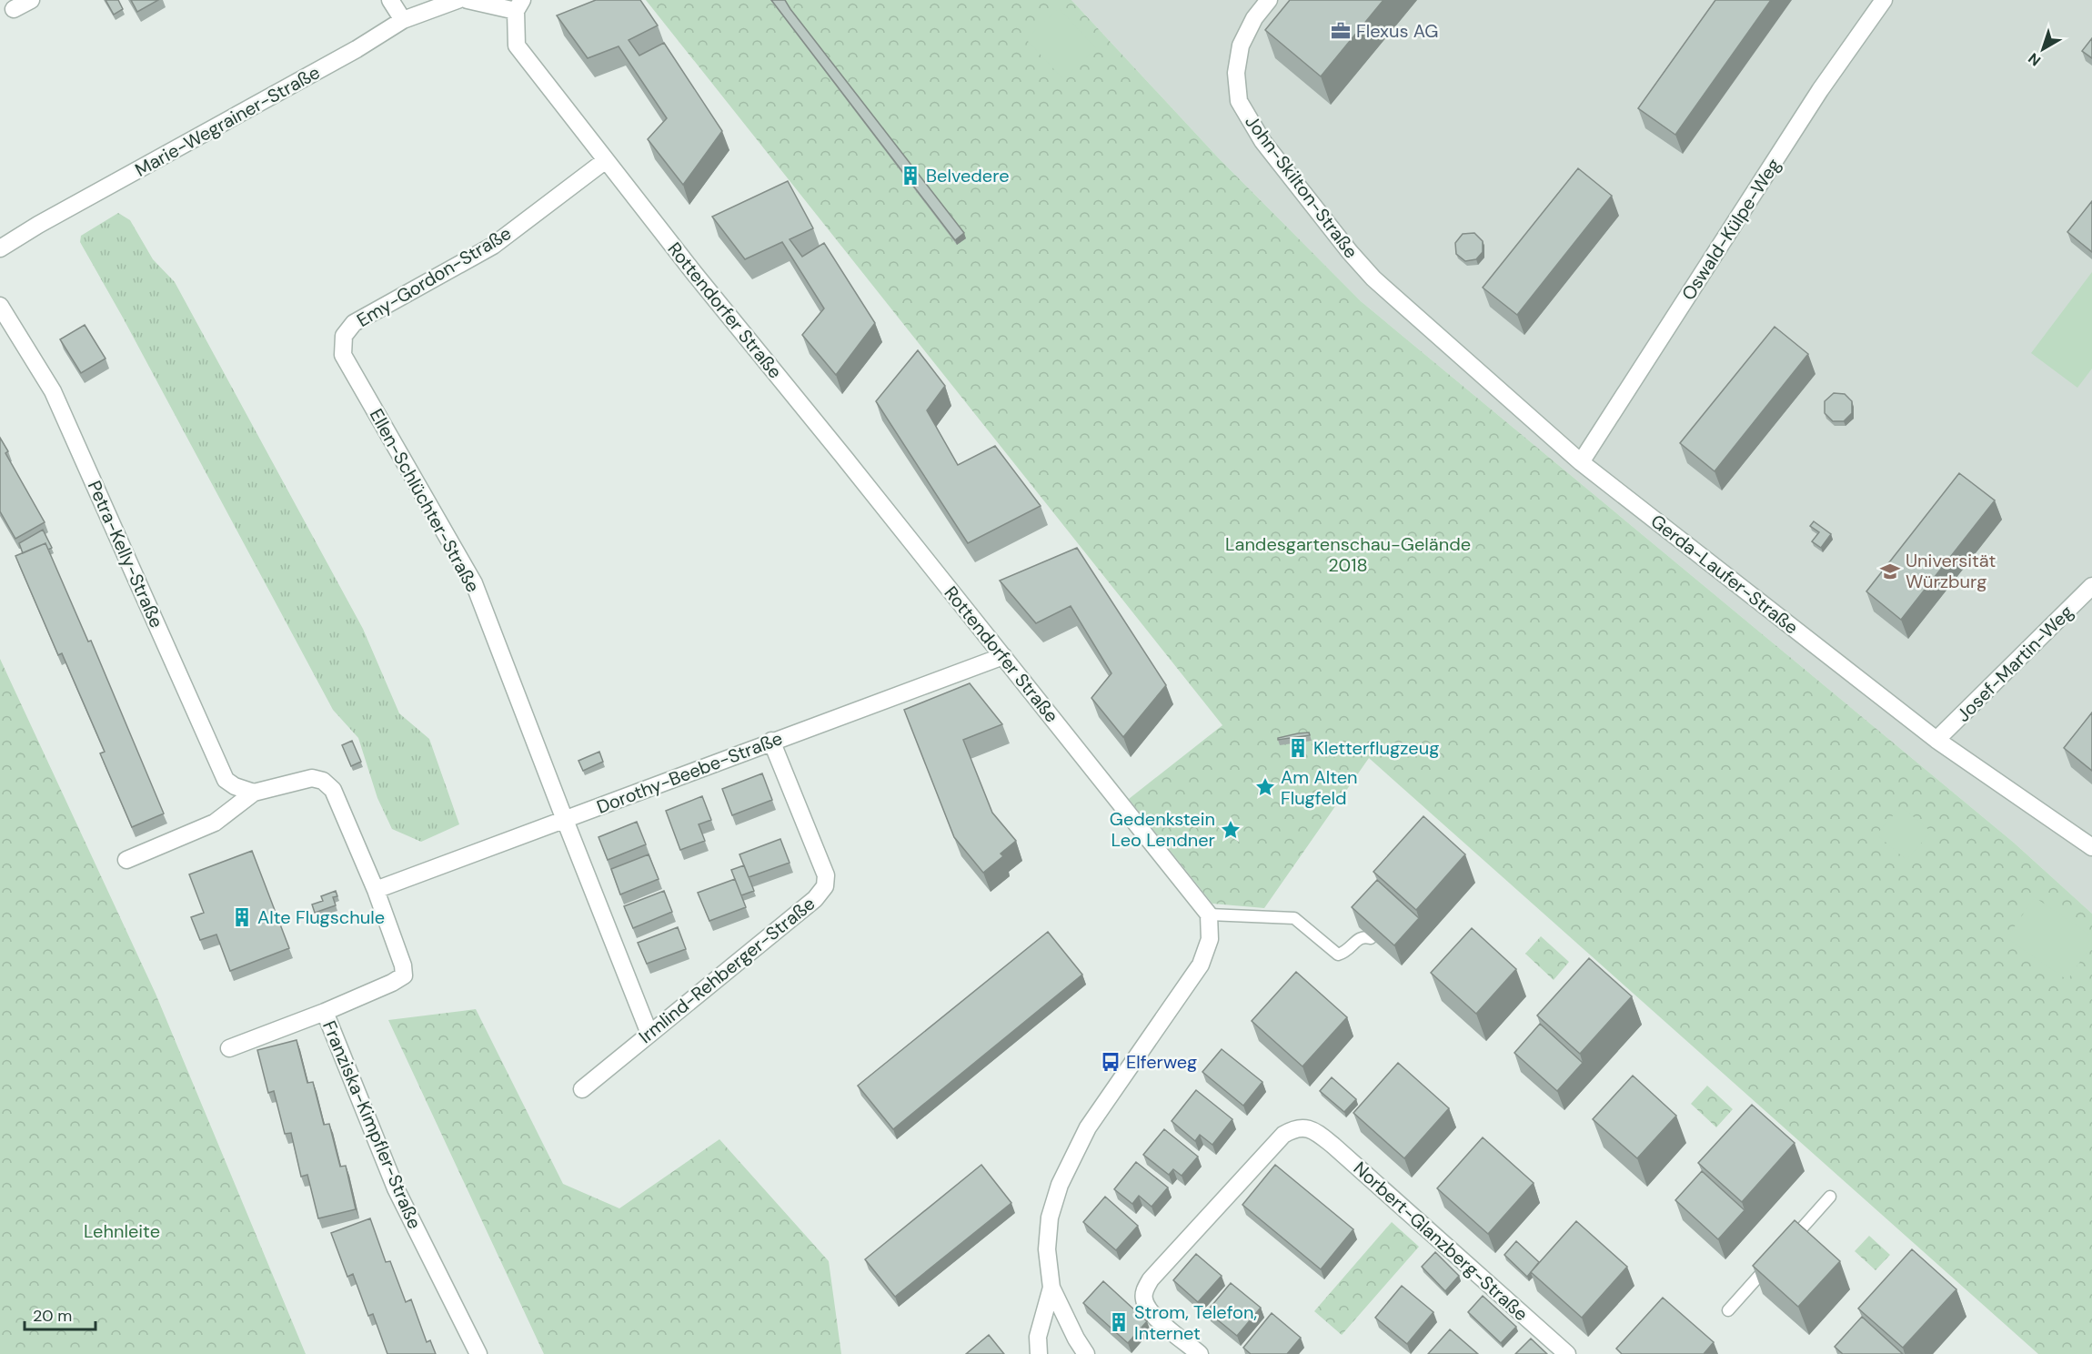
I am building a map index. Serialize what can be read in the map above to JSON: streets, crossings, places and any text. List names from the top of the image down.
{
  "streets": {
    "street": [
      "Marie-Wegrainer-Straße",
      "John-Skilton-Straße",
      "Oswald-Külpe-Weg",
      "Emy-Gordon-Straße",
      "Rottendorfer Straße",
      "Ellen-Schlüchter-Straße",
      "Petra-Kelly-Straße",
      "Gerda-Laufer-Straße",
      "Josef-Martin-Weg",
      "Dorothy-Beebe-Straße",
      "Irmlind-Rehberger-Straße",
      "Franziska-Kimpfler-Straße",
      "Norbert-Glanzberg-Straße"
    ]
  },
  "crossings": [
    ["John-Skilton-Straße", "Gerda-Laufer-Straße"],
    ["Oswald-Külpe-Weg", "Gerda-Laufer-Straße"],
    ["Emy-Gordon-Straße", "Rottendorfer Straße"],
    ["Emy-Gordon-Straße", "Ellen-Schlüchter-Straße"],
    ["Rottendorfer Straße", "Dorothy-Beebe-Straße"],
    ["Ellen-Schlüchter-Straße", "Dorothy-Beebe-Straße"],
    ["Ellen-Schlüchter-Straße", "Irmlind-Rehberger-Straße"],
    ["Gerda-Laufer-Straße", "Josef-Martin-Weg"],
    ["Dorothy-Beebe-Straße", "Irmlind-Rehberger-Straße"],
    ["Dorothy-Beebe-Straße", "Franziska-Kimpfler-Straße"]
  ],
  "parks": ["Landesgartenschau-Gelände 2018", "Lehnleite"],
  "places": {
    "office": ["Flexus AG"],
    "building": [
      "Belvedere",
      "Kletterflugzeug",
      "Alte Flugschule",
      "Strom, Telefon, Internet"
    ],
    "school or university": ["Universität Würzburg"],
    "place": ["Am Alten Flugfeld", "Gedenkstein Leo Lendner"],
    "bus stop": ["Elferweg"]
  },
  "scale_bar": "20 m",
  "north": "bottom left"
}
